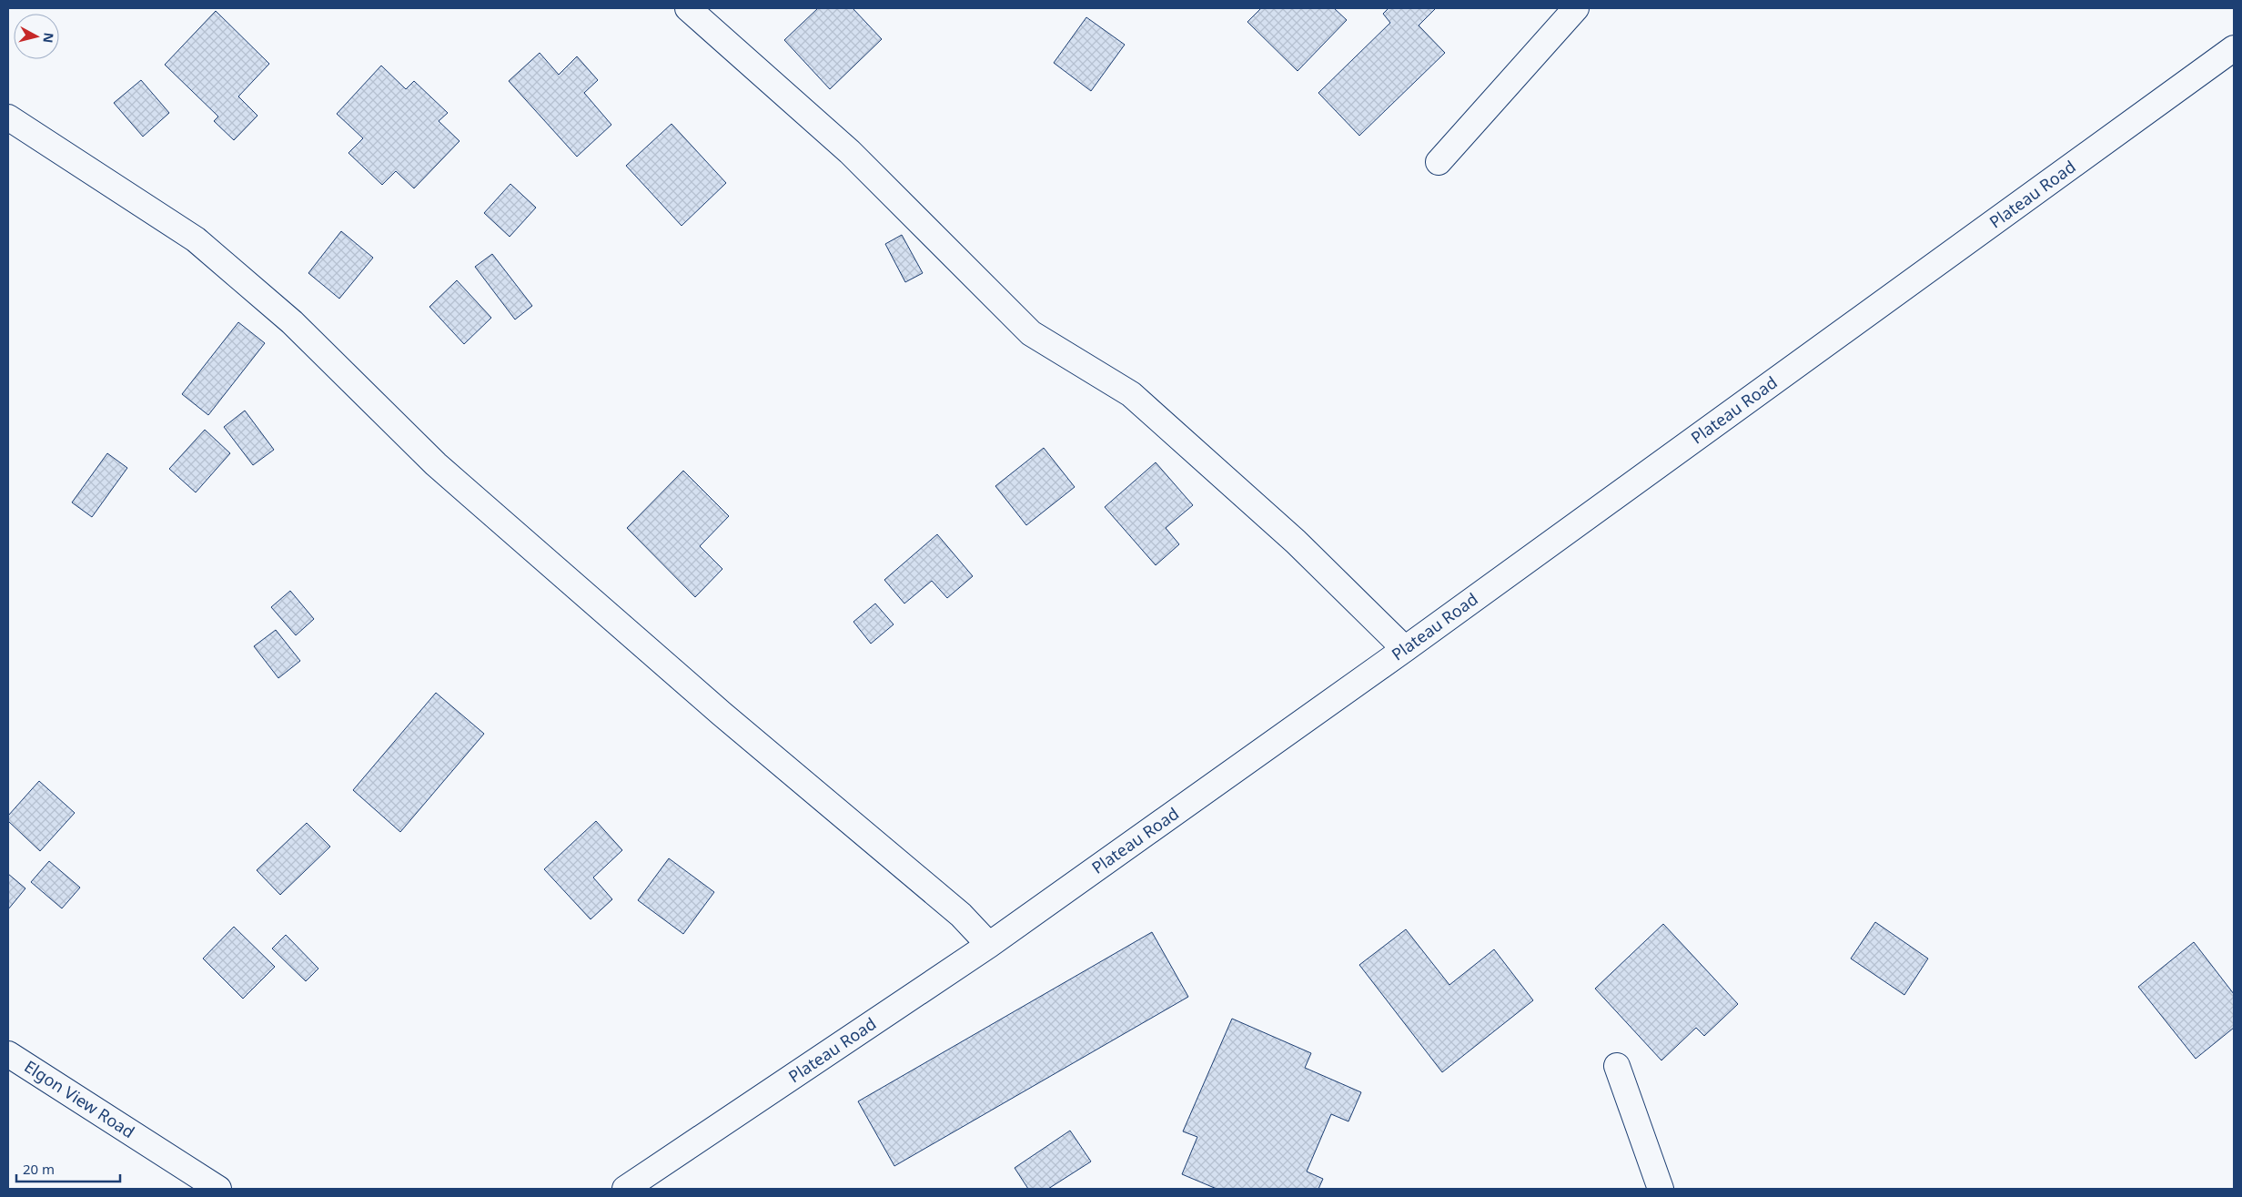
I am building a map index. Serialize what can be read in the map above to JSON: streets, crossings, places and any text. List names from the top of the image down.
{
  "streets": {
    "street": ["Plateau Road", "Elgon View Road"]
  },
  "scale_bar": "20 m",
  "north": "right"
}
